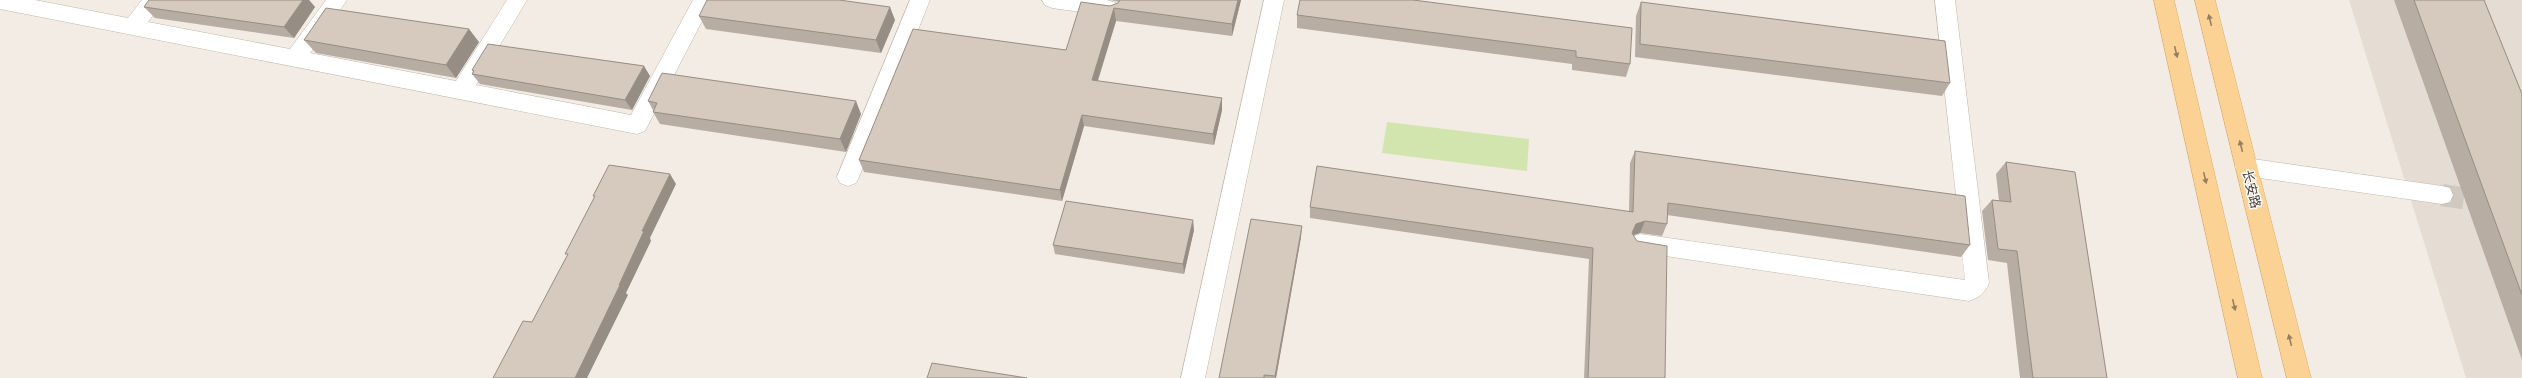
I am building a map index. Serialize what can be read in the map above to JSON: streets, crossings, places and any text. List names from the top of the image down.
{
  "streets": {
    "main road": ["长安路"]
  }
}
